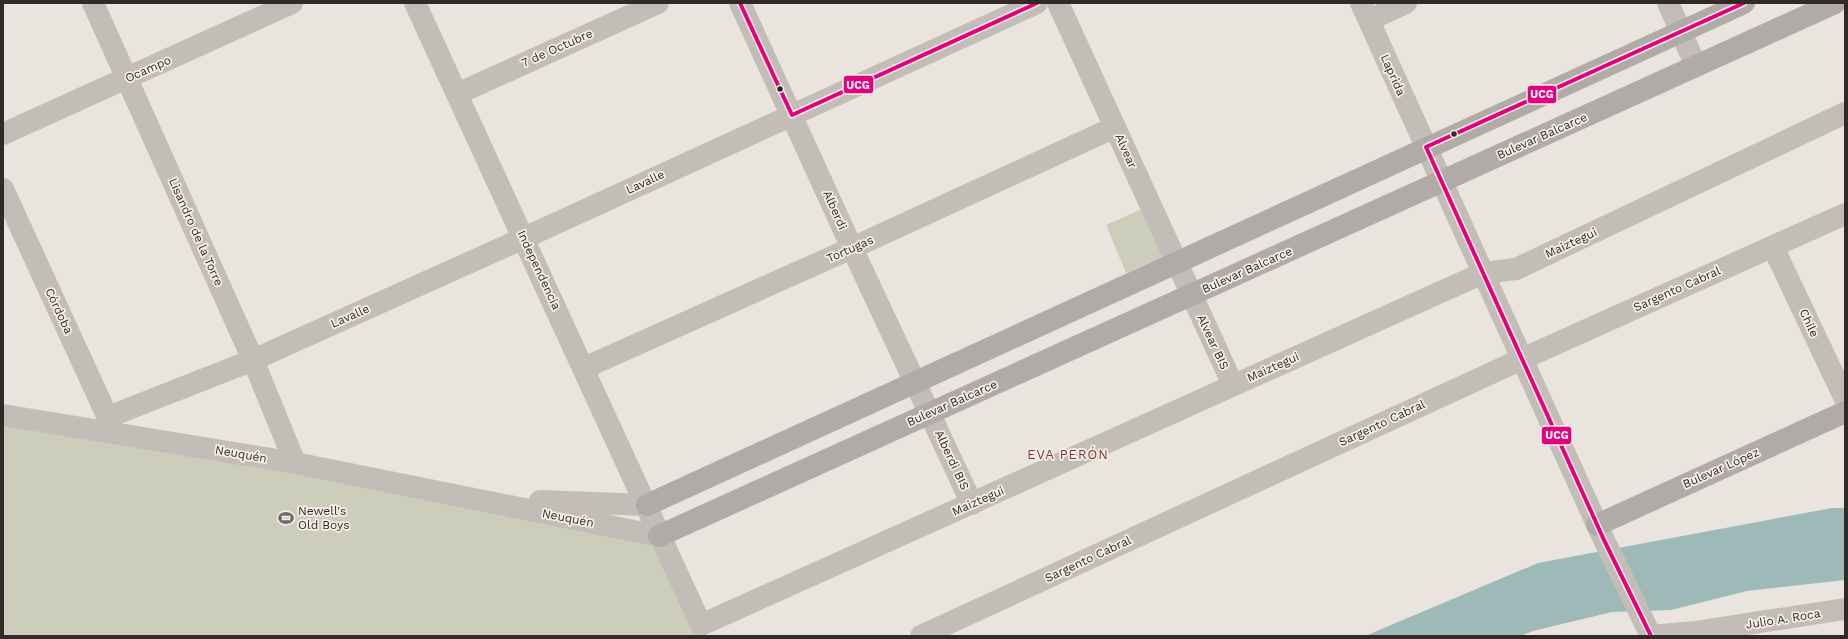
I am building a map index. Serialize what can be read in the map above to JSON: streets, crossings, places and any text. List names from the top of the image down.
{
  "streets": {
    "main road": ["Bulevar Balcarce", "Bulevar López"],
    "street": [
      "7 de Octubre",
      "Ocampo",
      "Laprida",
      "Alvear",
      "Lavalle",
      "Alberdi",
      "Lisandro de la Torre",
      "Maiztegui",
      "Tortugas",
      "Independencia",
      "Sargento Cabral",
      "Córdoba",
      "Chile",
      "Alvear BIS",
      "Neuquén",
      "Alberdi BIS",
      "Julio A. Roca"
    ]
  },
  "crossings": [
    ["7 de Octubre", "Independencia"],
    ["Ocampo", "Lisandro de la Torre"],
    ["Laprida", "Bulevar Balcarce"],
    ["Laprida", "Maiztegui"],
    ["Bulevar Balcarce", "Alvear"],
    ["Bulevar Balcarce", "Alberdi"],
    ["Bulevar Balcarce", "Independencia"],
    ["Bulevar Balcarce", "Alvear BIS"],
    ["Bulevar Balcarce", "Neuquén"],
    ["Bulevar Balcarce", "Alberdi BIS"],
    ["Alvear", "Tortugas"],
    ["Alvear", "Alvear BIS"],
    ["Lavalle", "Alberdi"],
    ["Lavalle", "Lisandro de la Torre"],
    ["Lavalle", "Independencia"],
    ["Lavalle", "Córdoba"],
    ["Lavalle", "Neuquén"],
    ["Alberdi", "Tortugas"],
    ["Alberdi", "Alberdi BIS"],
    ["Lisandro de la Torre", "Neuquén"],
    ["Maiztegui", "Independencia"],
    ["Maiztegui", "Alvear BIS"],
    ["Maiztegui", "Alberdi BIS"],
    ["Tortugas", "Independencia"],
    ["Independencia", "Neuquén"],
    ["Sargento Cabral", "Chile"],
    ["Córdoba", "Neuquén"]
  ],
  "districts": ["EVA PERÓN"],
  "places": {
    "sports": ["Newell's Old Boys"]
  },
  "lines": ["transit line UCG"]
}
